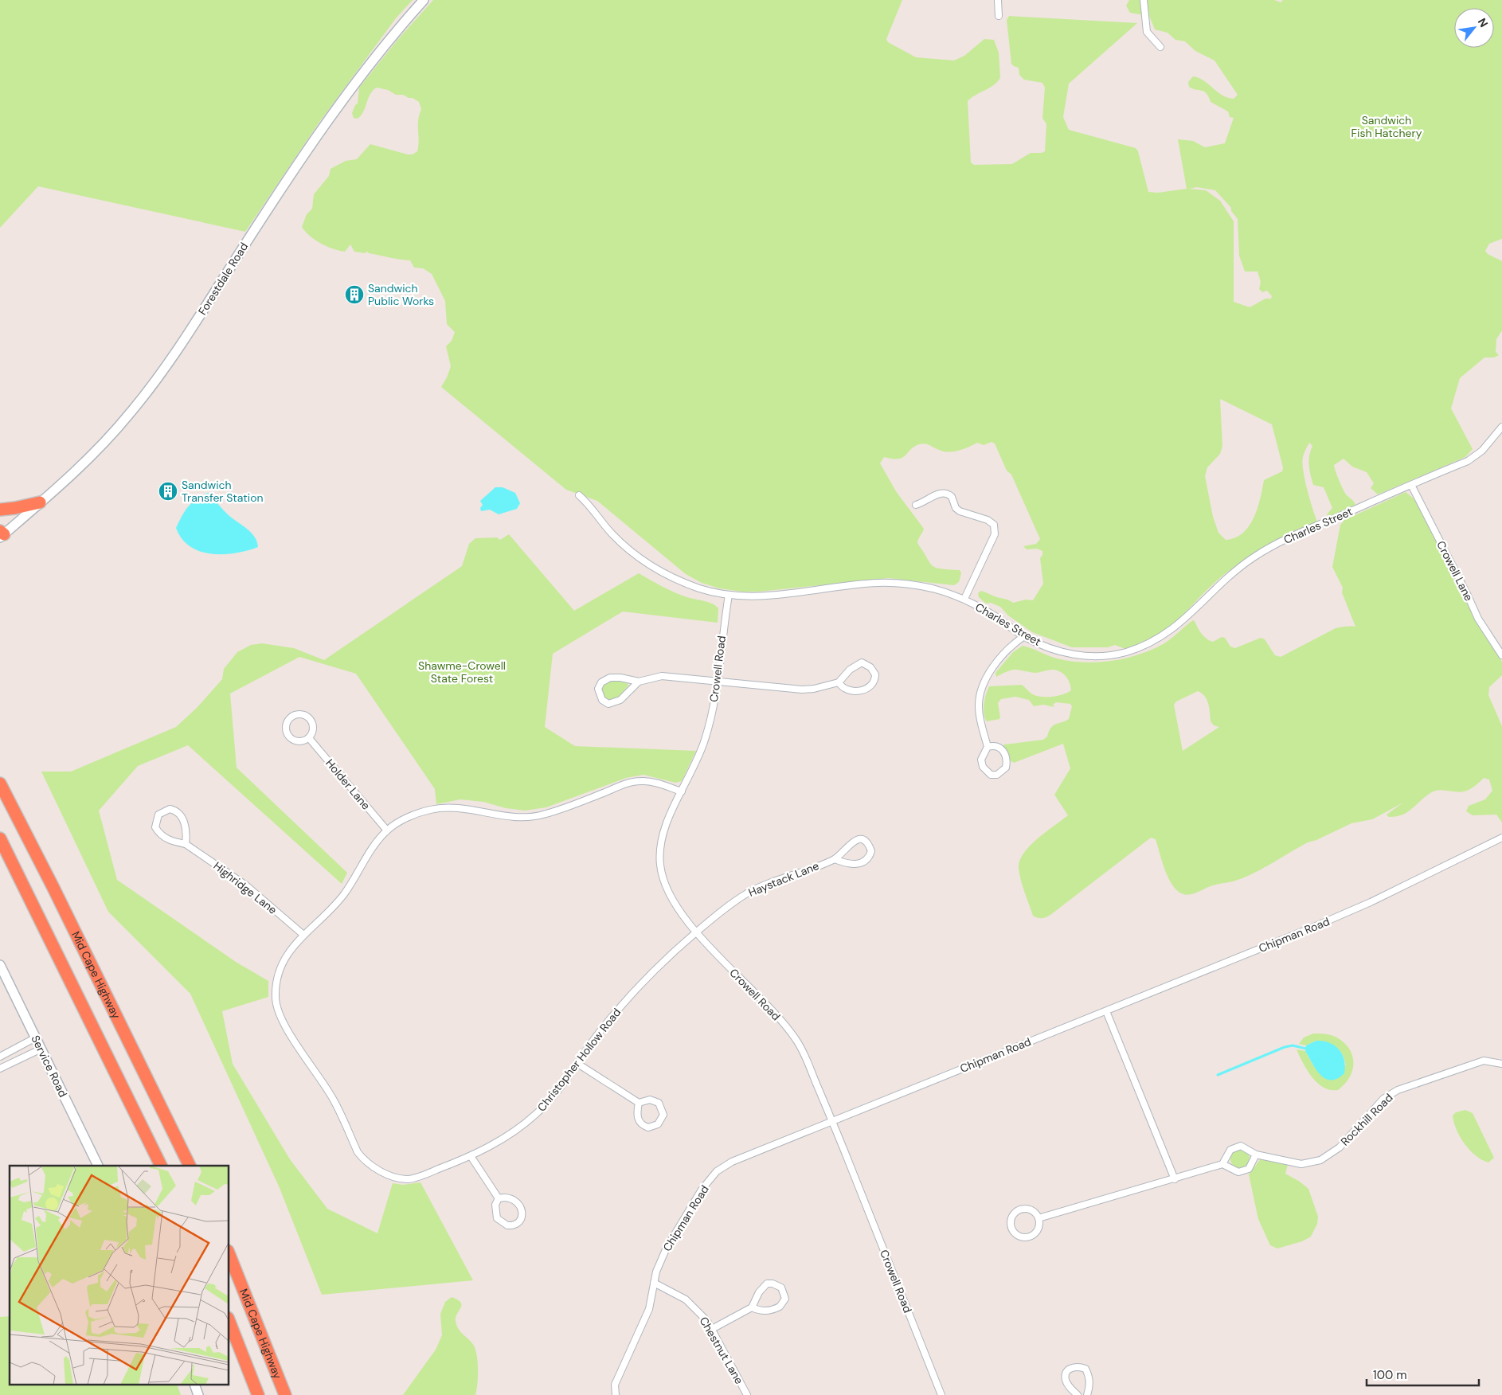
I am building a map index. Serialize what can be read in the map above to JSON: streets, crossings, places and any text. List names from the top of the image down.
{
  "streets": {
    "highway": ["Mid Cape Highway"],
    "main road": ["Forestdale Road", "Service Road"],
    "street": [
      "Charles Street",
      "Crowell Lane",
      "Crowell Road",
      "Holder Lane",
      "Haystack Lane",
      "Highridge Lane",
      "Chipman Road",
      "Christopher Hollow Road",
      "Rockhill Road",
      "Chestnut Lane"
    ]
  },
  "crossings": [
    ["Charles Street", "Crowell Lane"],
    ["Charles Street", "Crowell Road"],
    ["Crowell Road", "Haystack Lane"],
    ["Crowell Road", "Chipman Road"],
    ["Crowell Road", "Christopher Hollow Road"],
    ["Holder Lane", "Christopher Hollow Road"],
    ["Haystack Lane", "Christopher Hollow Road"],
    ["Highridge Lane", "Christopher Hollow Road"],
    ["Chipman Road", "Chestnut Lane"]
  ],
  "parks": ["Sandwich Fish Hatchery", "Shawme-Crowell State Forest"],
  "places": {
    "building": ["Sandwich Public Works", "Sandwich Transfer Station"]
  },
  "scale_bar": "100 m",
  "north": "top right"
}
